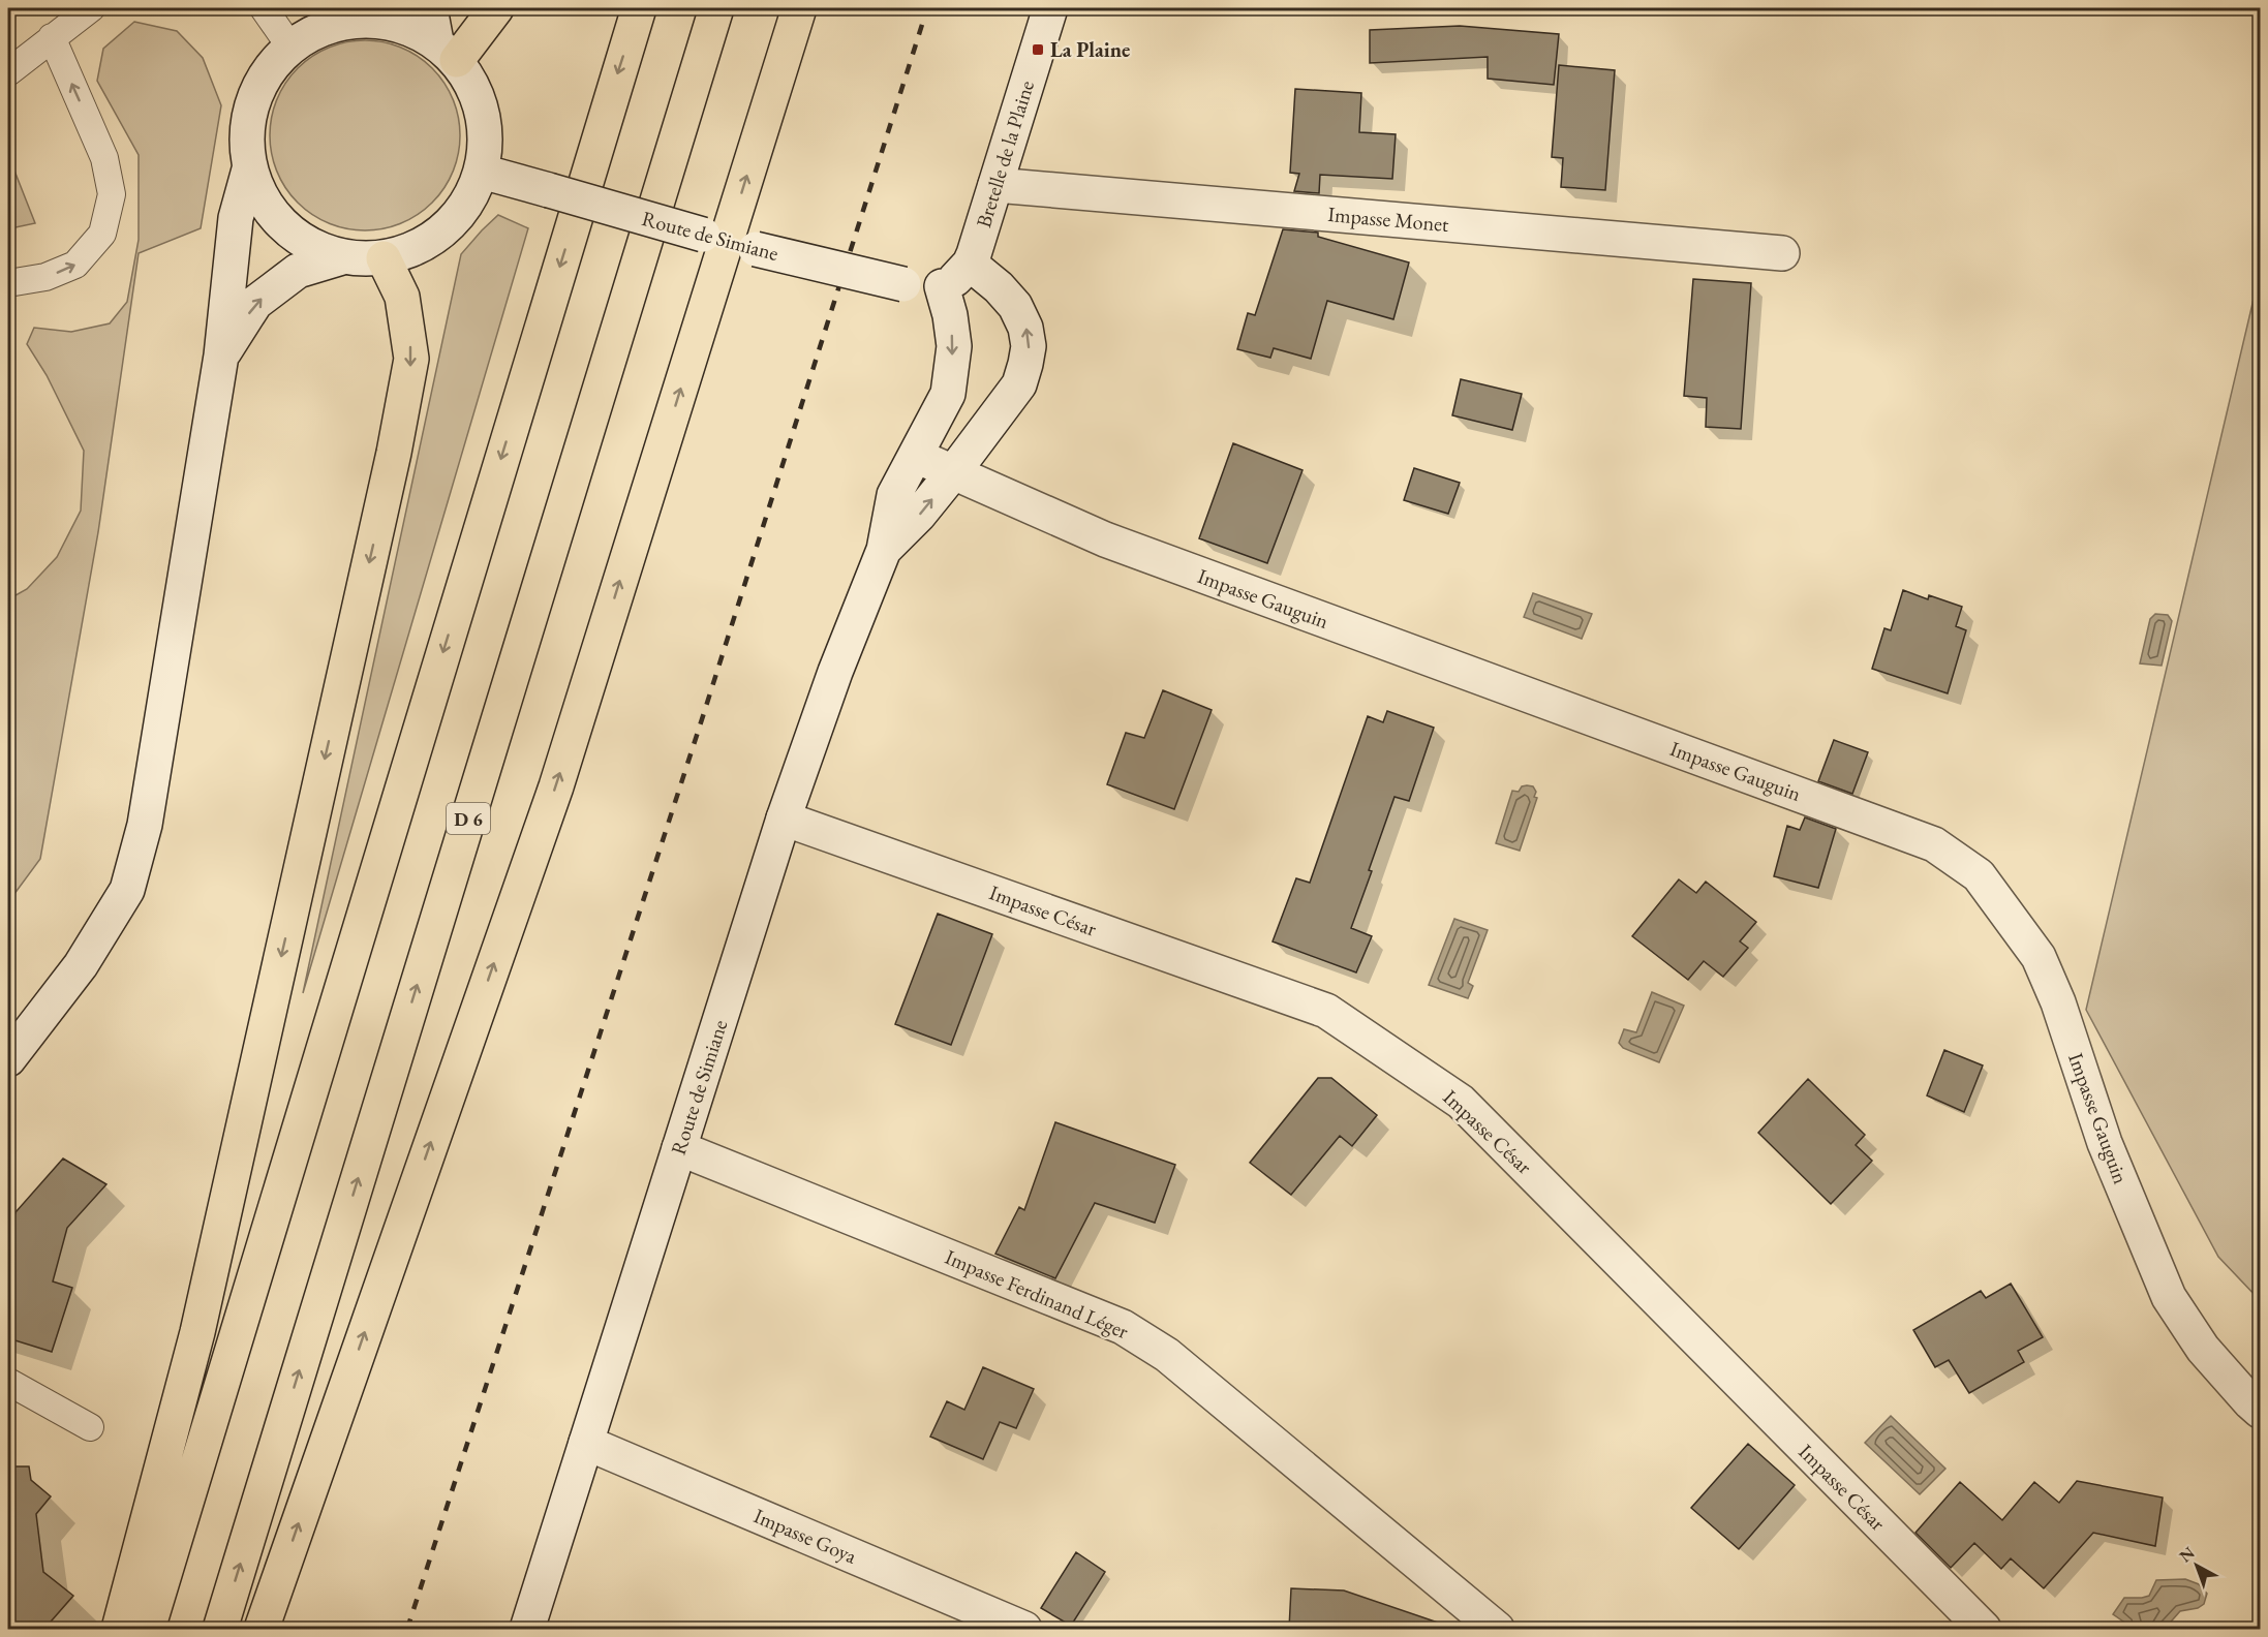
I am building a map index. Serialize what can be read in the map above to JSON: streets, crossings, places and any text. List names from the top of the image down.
{
  "streets": {
    "highway": ["D 6"],
    "street": [
      "Bretelle de la Plaine",
      "Impasse Monet",
      "Route de Simiane",
      "Impasse Gauguin",
      "Impasse César",
      "Impasse Ferdinand Léger",
      "Impasse Goya"
    ]
  },
  "crossings": [
    ["Bretelle de la Plaine", "Impasse Monet"],
    ["Bretelle de la Plaine", "Route de Simiane"],
    ["Route de Simiane", "Impasse Gauguin"],
    ["Route de Simiane", "Impasse César"],
    ["Route de Simiane", "Impasse Ferdinand Léger"],
    ["Route de Simiane", "Impasse Goya"]
  ],
  "places": {
    "transit": ["La Plaine"]
  },
  "north": "top left"
}
